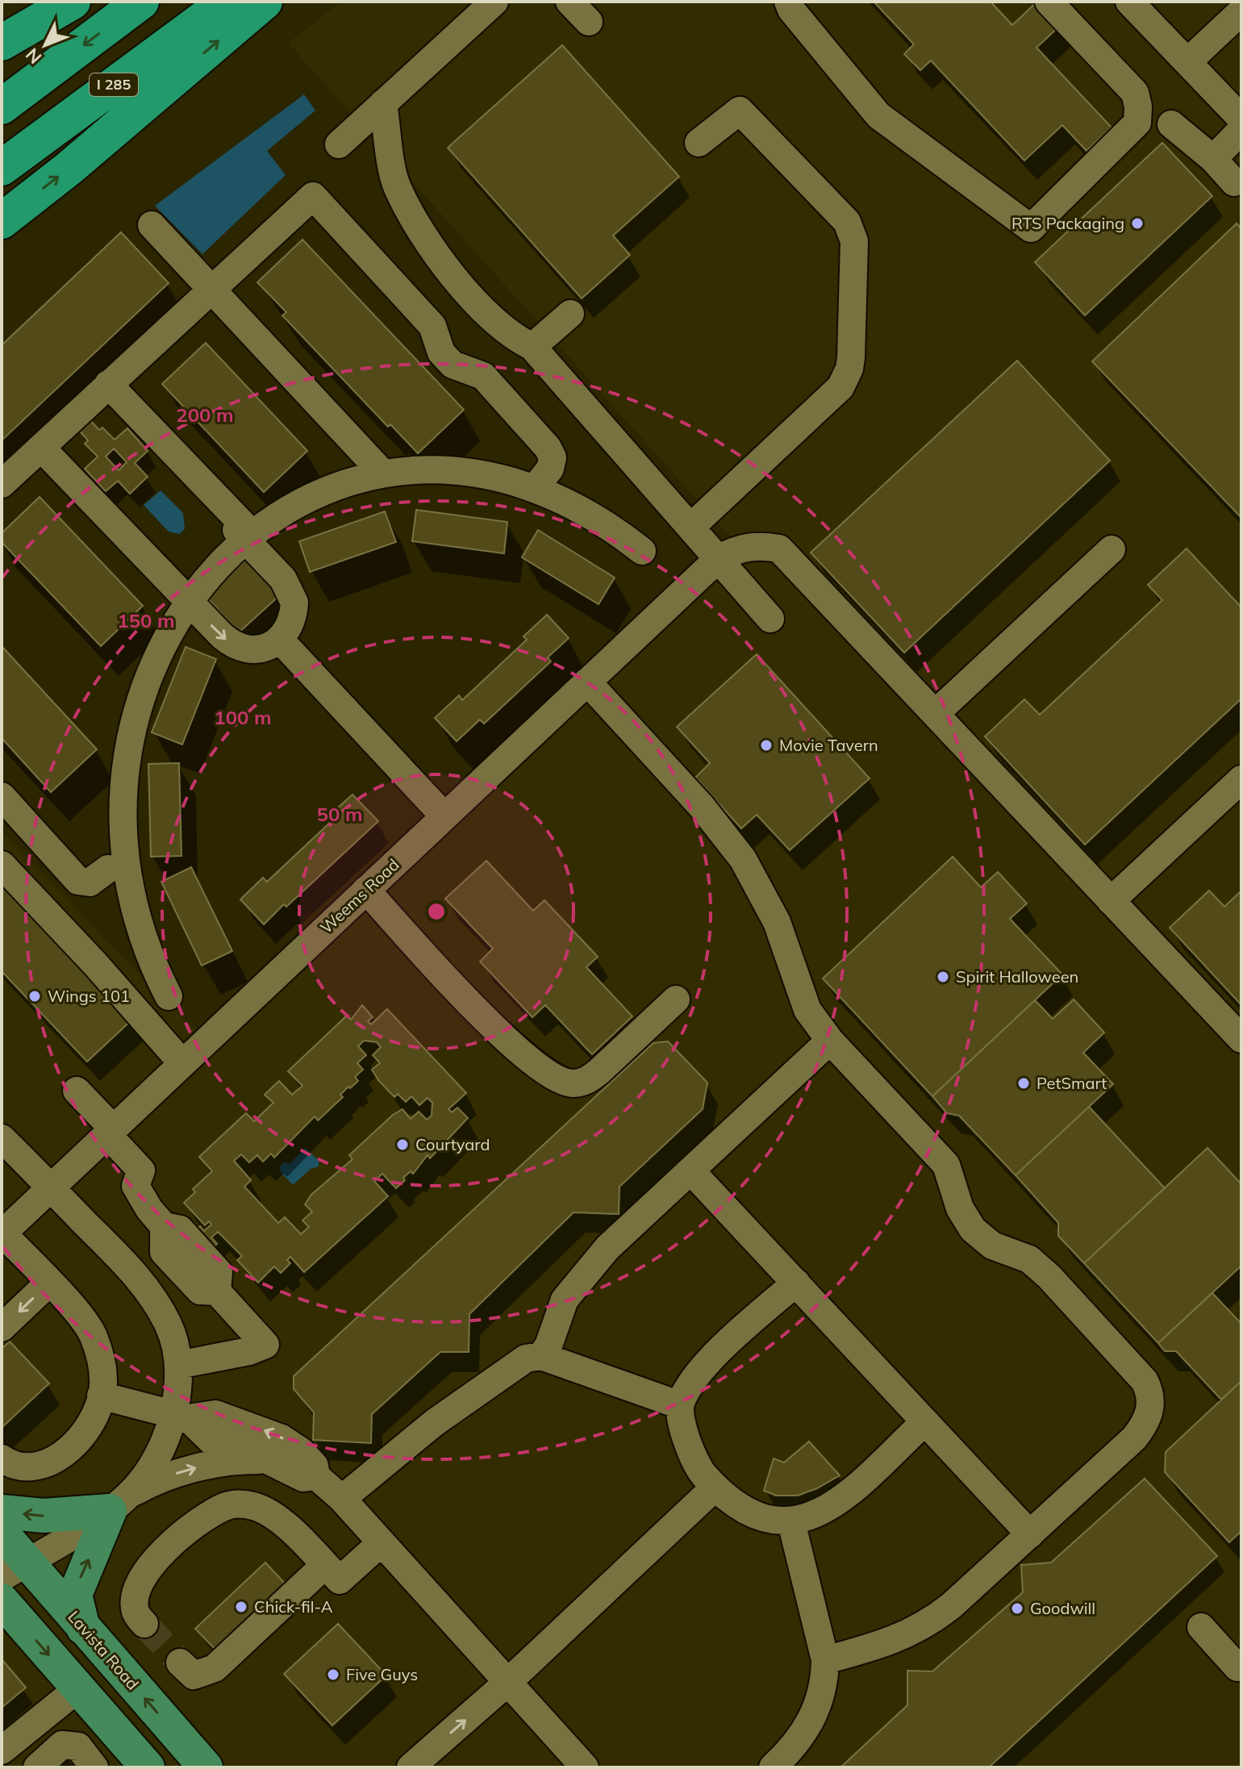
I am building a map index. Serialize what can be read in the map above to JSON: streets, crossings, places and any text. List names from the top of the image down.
{
  "streets": {
    "highway": ["I 285"],
    "main road": ["Lavista Road"],
    "street": ["Weems Road"]
  },
  "places": [
    "RTS Packaging",
    "Movie Tavern",
    "Spirit Halloween",
    "Wings 101",
    "PetSmart",
    "Courtyard",
    "Chick-fil-A",
    "Goodwill",
    "Five Guys"
  ],
  "north": "bottom left",
  "rings": [
    "200 m",
    "150 m",
    "100 m",
    "50 m"
  ]
}
